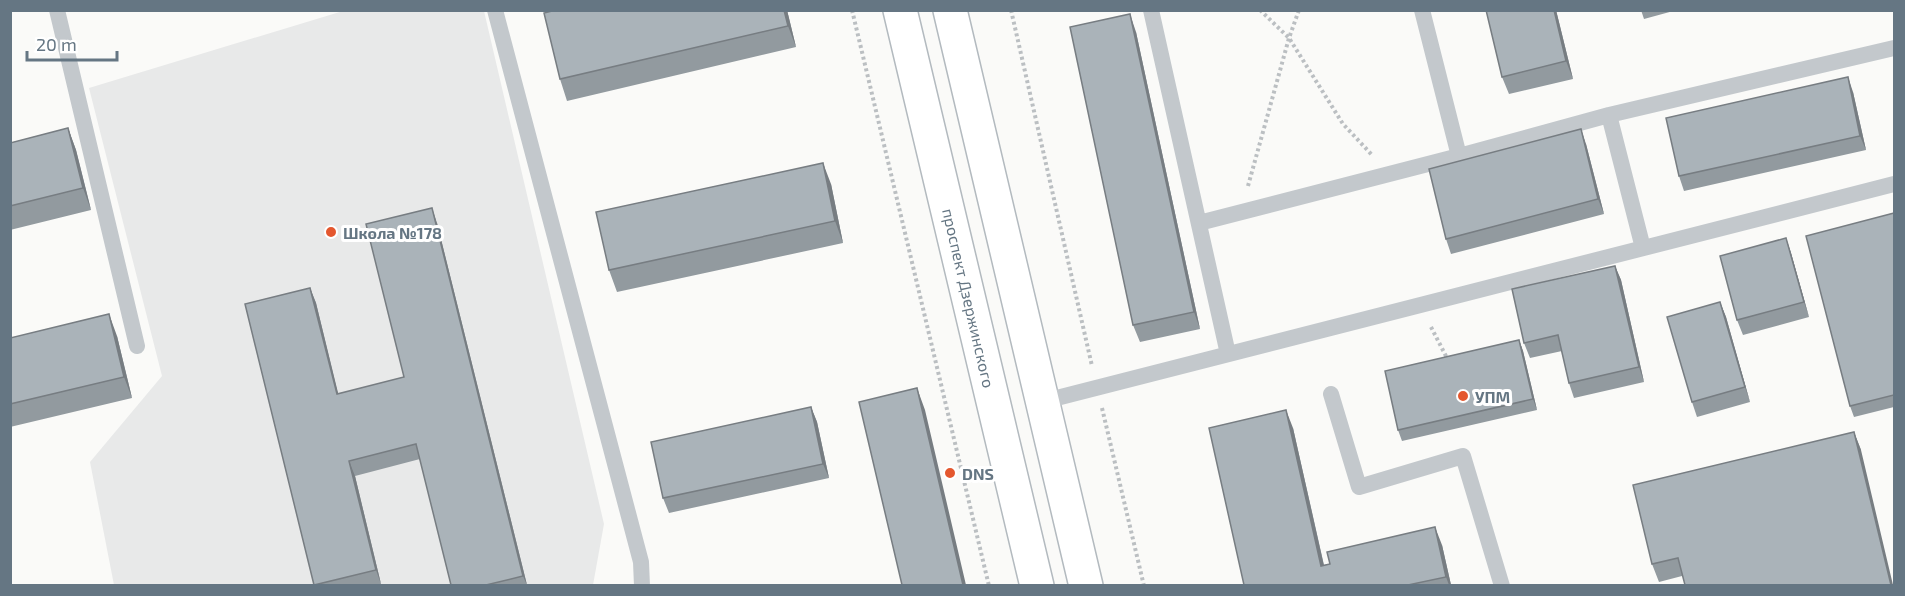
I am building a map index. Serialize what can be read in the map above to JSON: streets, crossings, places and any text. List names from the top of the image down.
{
  "streets": {
    "main road": ["проспект Дзержинского"]
  },
  "places": ["Школа №178", "УПМ", "DNS"],
  "scale_bar": "20 m"
}
